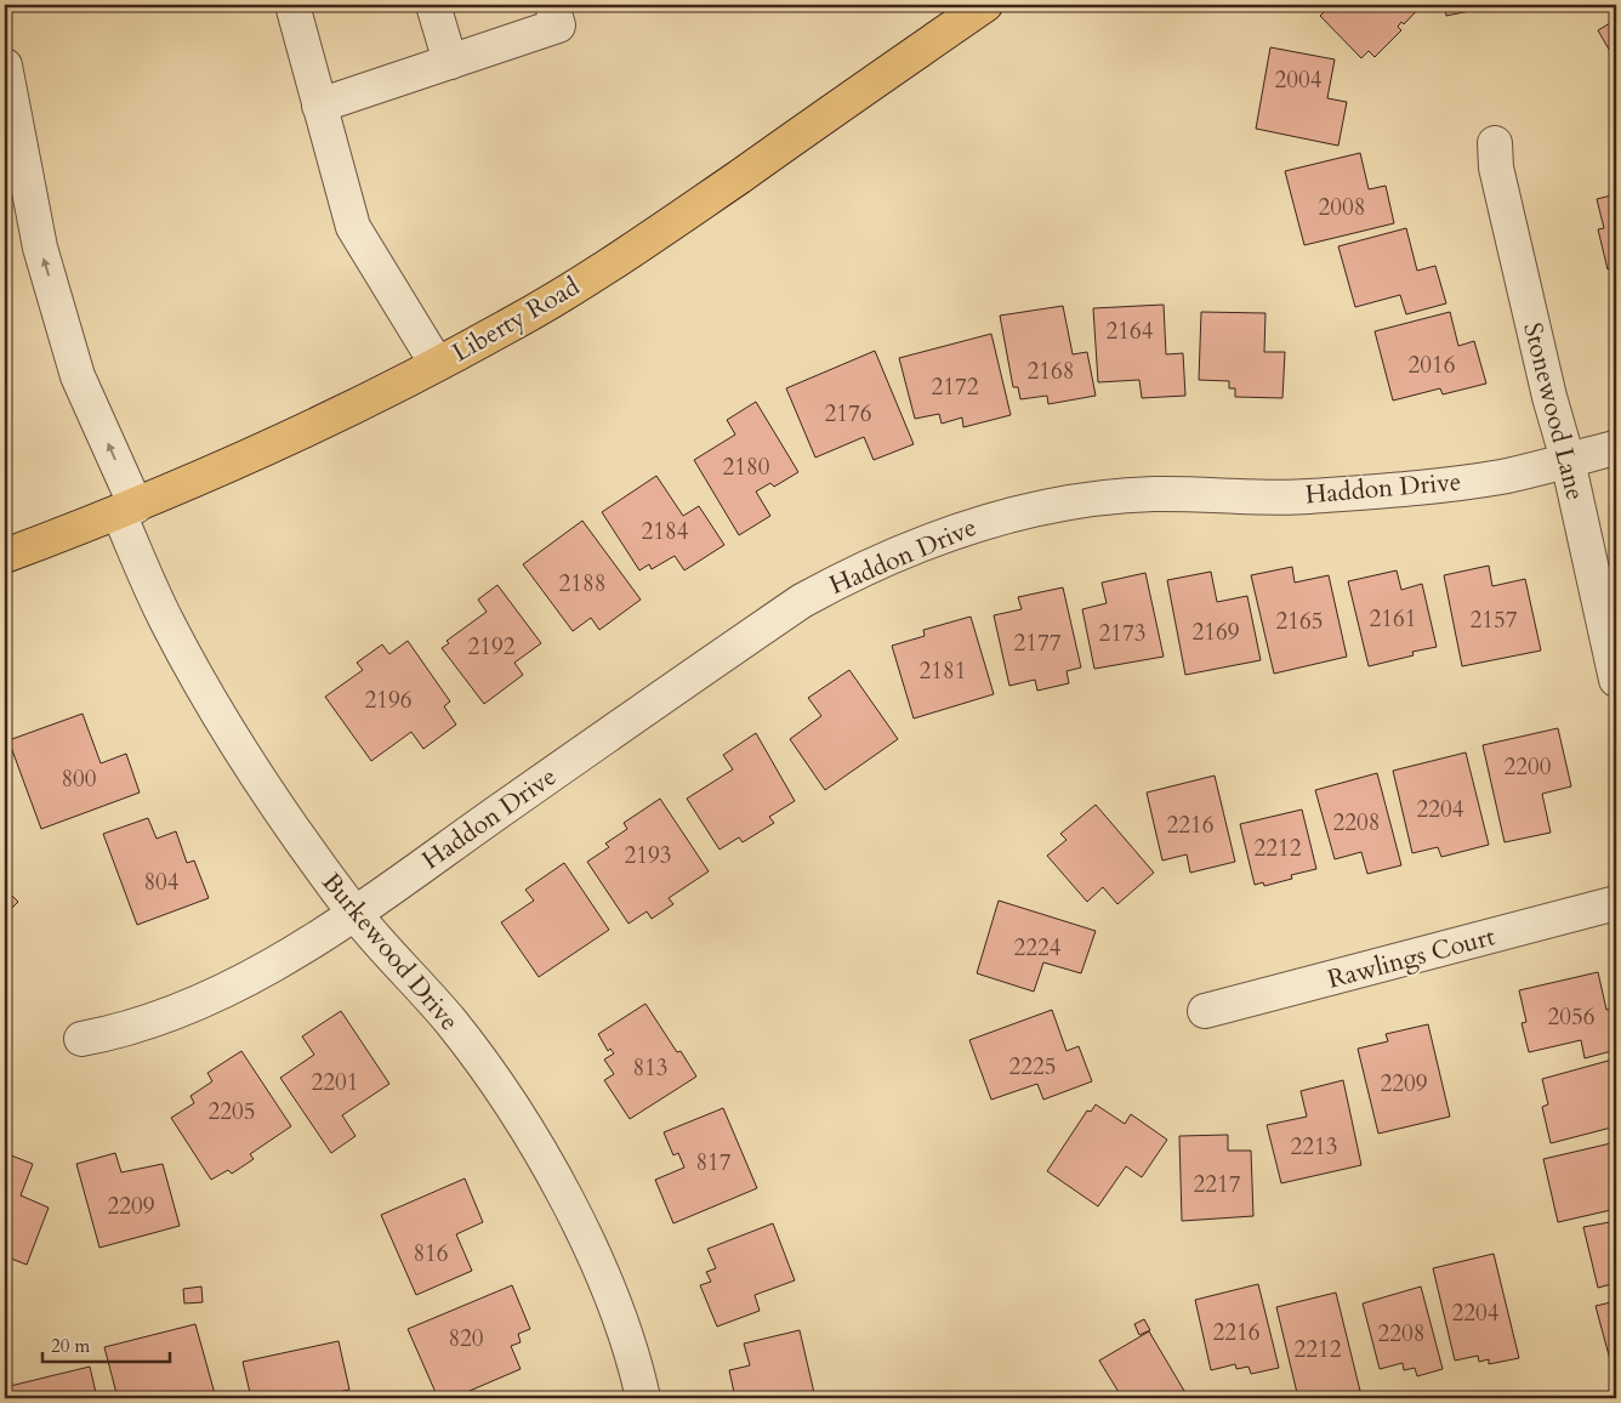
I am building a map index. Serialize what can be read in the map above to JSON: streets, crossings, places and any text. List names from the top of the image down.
{
  "streets": {
    "main road": ["Liberty Road"],
    "street": [
      "Stonewood Lane",
      "Haddon Drive",
      "Burkewood Drive",
      "Rawlings Court"
    ]
  },
  "crossings": [
    ["Liberty Road", "Burkewood Drive"],
    ["Stonewood Lane", "Haddon Drive"],
    ["Haddon Drive", "Burkewood Drive"]
  ],
  "house_numbers": [
    "2004",
    "2008",
    "2164",
    "2016",
    "2168",
    "2172",
    "2176",
    "2180",
    "2184",
    "2188",
    "2161",
    "2157",
    "2165",
    "2169",
    "2173",
    "2177",
    "2192",
    "2181",
    "2196",
    "2200",
    "800",
    "2204",
    "2208",
    "2216",
    "2212",
    "2193",
    "804",
    "2224",
    "2056",
    "2225",
    "813",
    "2201",
    "2209",
    "2205",
    "2213",
    "817",
    "2217",
    "2209",
    "816",
    "2204",
    "2216",
    "2208",
    "820",
    "2212"
  ],
  "scale_bar": "20 m"
}
